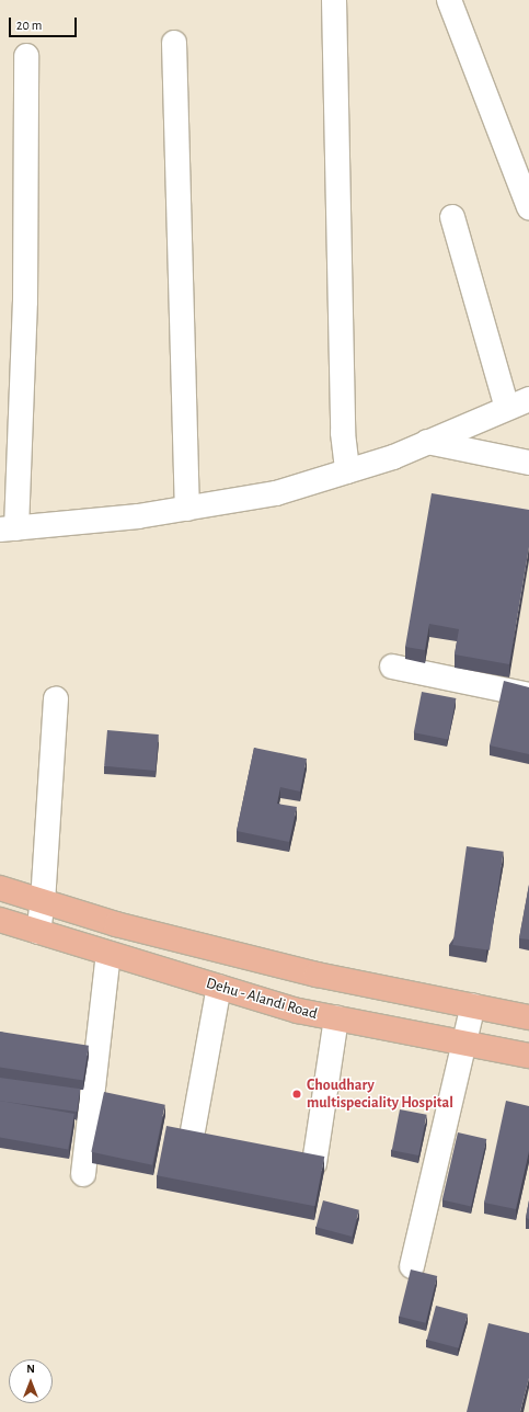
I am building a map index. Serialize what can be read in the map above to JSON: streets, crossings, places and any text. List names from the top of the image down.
{
  "streets": {
    "main road": ["Dehu - Alandi Road"]
  },
  "places": ["Choudhary multispeciality Hospital"],
  "scale_bar": "20 m",
  "north": "top"
}
